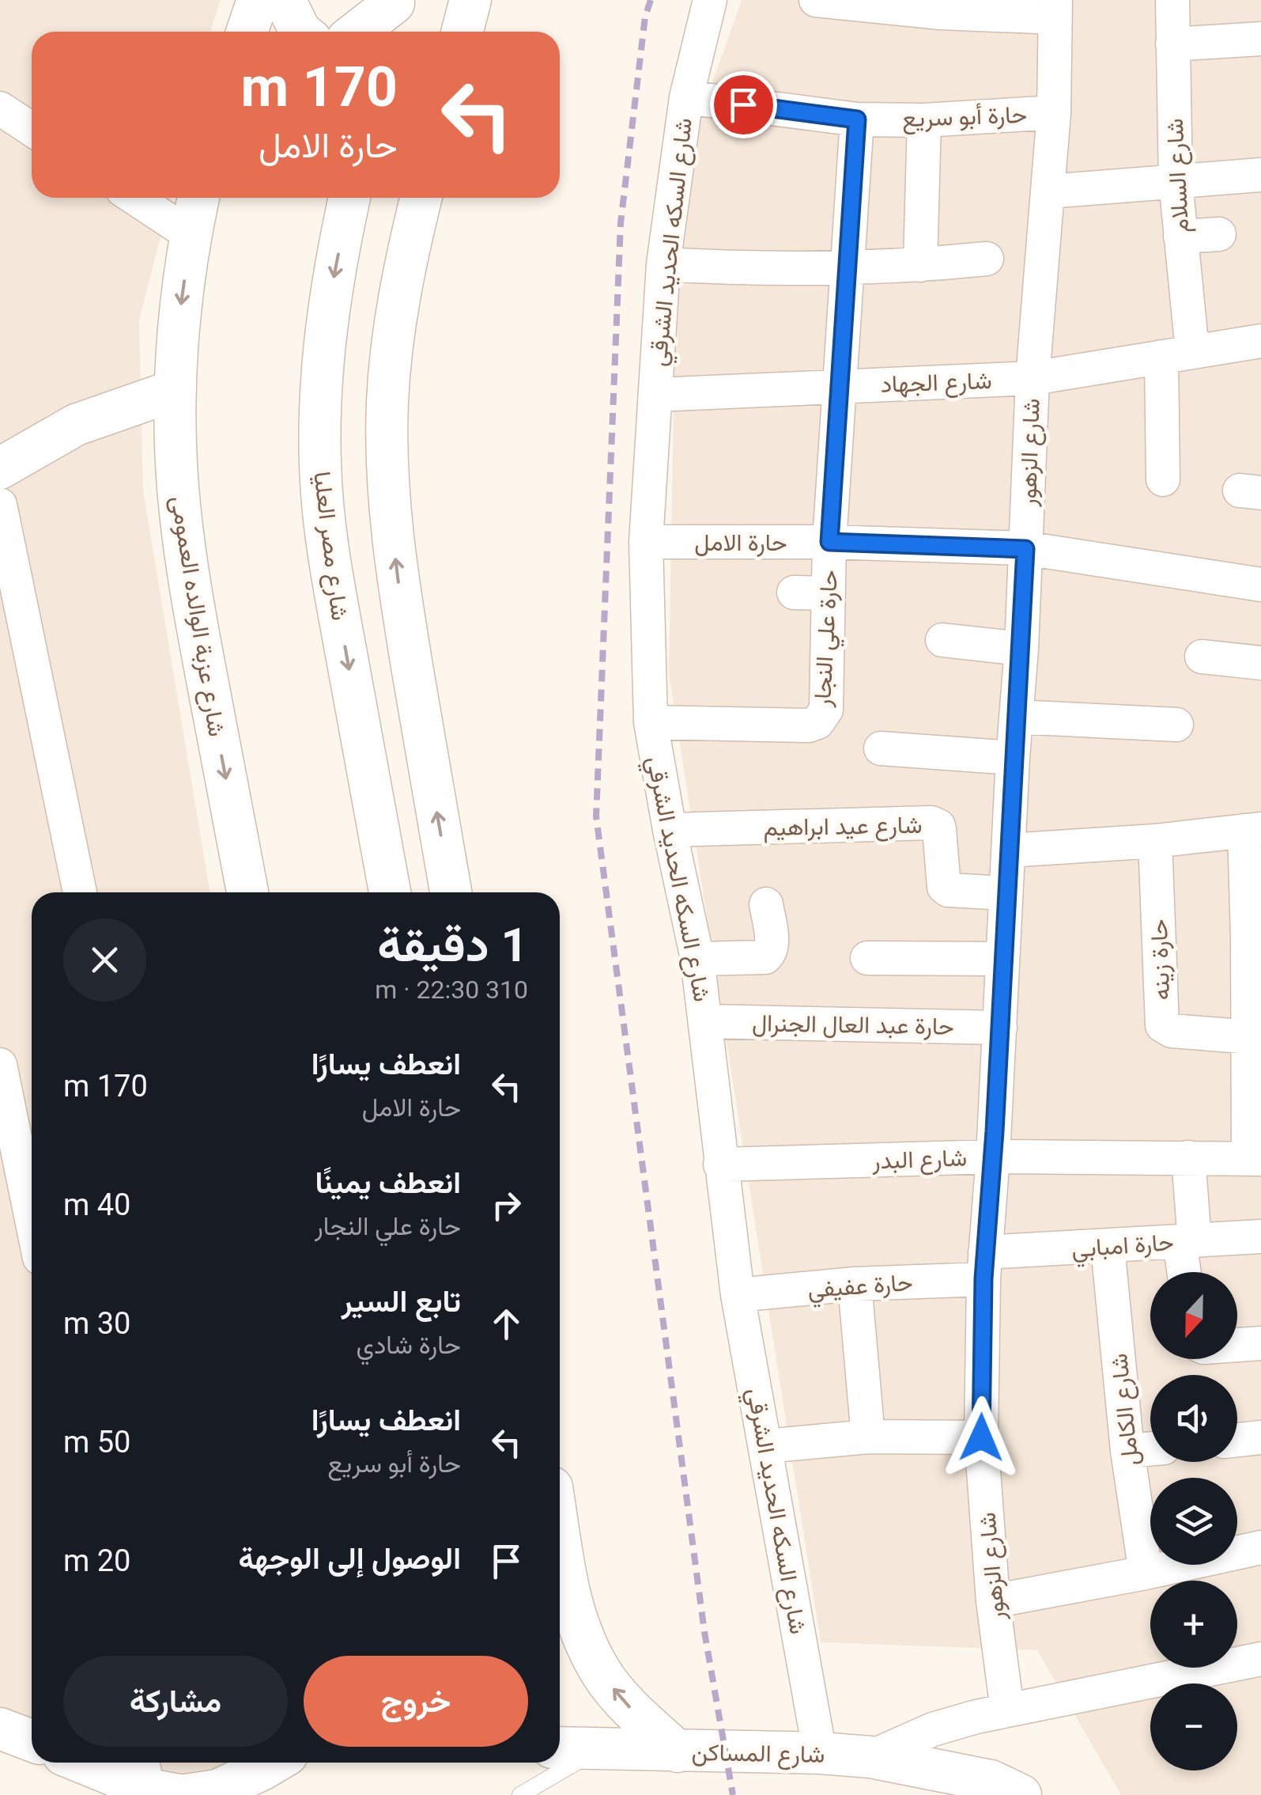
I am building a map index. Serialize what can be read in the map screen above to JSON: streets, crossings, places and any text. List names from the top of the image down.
{
  "streets": {
    "street": [
      "حارة أبو سريع",
      "شارع السلام",
      "شارع السكه الحديد الشرقي",
      "شارع الجهاد",
      "شارع الزهور",
      "حارة الامل",
      "شارع مصر العليا",
      "شارع عزبة الوالده العمومى",
      "حارة علي النجار",
      "شارع عيد ابراهيم",
      "حارة زينه",
      "حارة عبد العال الجنرال",
      "شارع البدر",
      "حارة امبابي",
      "حارة عفيفي",
      "شارع الكامل",
      "شارع المساكن"
    ]
  },
  "crossings": [
    ["حارة أبو سريع", "شارع السكه الحديد الشرقي"],
    ["حارة أبو سريع", "شارع الزهور"],
    ["حارة أبو سريع", "حارة علي النجار"],
    ["شارع السلام", "شارع الجهاد"],
    ["شارع السكه الحديد الشرقي", "شارع الجهاد"],
    ["شارع السكه الحديد الشرقي", "حارة الامل"],
    ["شارع السكه الحديد الشرقي", "حارة علي النجار"],
    ["شارع السكه الحديد الشرقي", "شارع عيد ابراهيم"],
    ["شارع السكه الحديد الشرقي", "حارة عبد العال الجنرال"],
    ["شارع السكه الحديد الشرقي", "شارع البدر"],
    ["شارع السكه الحديد الشرقي", "حارة عفيفي"],
    ["شارع السكه الحديد الشرقي", "شارع المساكن"],
    ["شارع الجهاد", "شارع الزهور"],
    ["شارع الجهاد", "حارة علي النجار"],
    ["شارع الزهور", "حارة الامل"],
    ["شارع الزهور", "شارع عيد ابراهيم"],
    ["شارع الزهور", "حارة عبد العال الجنرال"],
    ["شارع الزهور", "شارع البدر"],
    ["شارع الزهور", "حارة امبابي"],
    ["شارع الزهور", "حارة عفيفي"],
    ["حارة الامل", "حارة علي النجار"],
    ["حارة امبابي", "حارة عفيفي"],
    ["حارة امبابي", "شارع الكامل"]
  ],
  "north": "bottom",
  "page": {
    "turn": ["170 m", "حارة الامل"],
    "heading": ["1 دقيقة", "310 m · 22:30"],
    "list": [
      {
        "name": "انعطف يسارًا",
        "note": "حارة الامل",
        "value": "170 m"
      },
      {
        "name": "انعطف يمينًا",
        "note": "حارة علي النجار",
        "value": "40 m"
      },
      {
        "name": "تابع السير",
        "note": "حارة شادي",
        "value": "30 m"
      },
      {
        "name": "انعطف يسارًا",
        "note": "حارة أبو سريع",
        "value": "50 m"
      },
      {
        "name": "الوصول إلى الوجهة",
        "value": "20 m"
      }
    ],
    "map_buttons": ["+", "−"],
    "buttons": ["خروج", "مشاركة"]
  }
}
